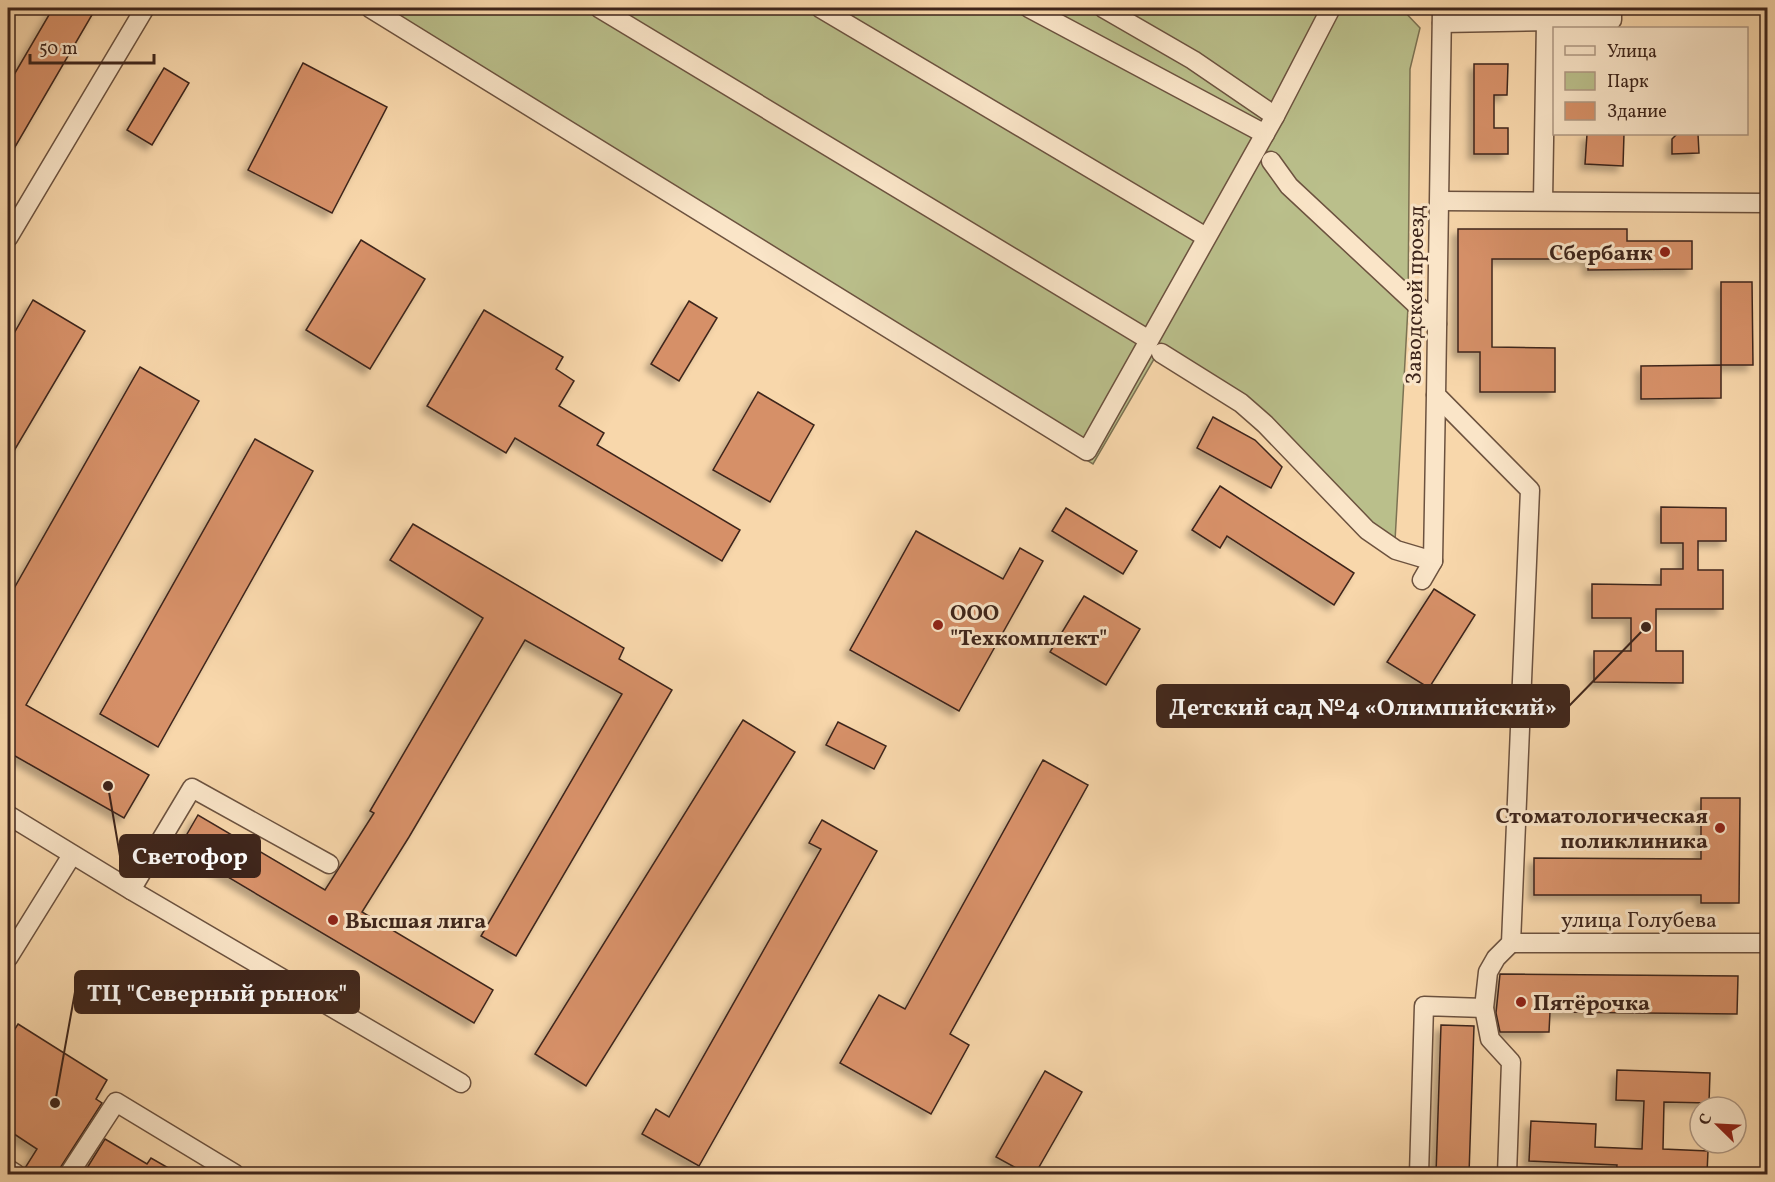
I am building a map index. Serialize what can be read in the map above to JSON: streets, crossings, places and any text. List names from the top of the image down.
{
  "streets": {
    "street": ["Заводской проезд", "улица Голубева"]
  },
  "crossings": [
    ["Заводской проезд", "улица Голубева"]
  ],
  "places": [
    "Сбербанк",
    "ООО \"Техкомплект\"",
    "Детский сад №4 «Олимпийский»",
    "Светофор",
    "Стоматологическая поликлиника",
    "Высшая лига",
    "Пятёрочка",
    "ТЦ \"Северный рынок\""
  ],
  "legend": ["Улица", "Парк", "Здание"],
  "scale_bar": "50 m",
  "north": "top left"
}
